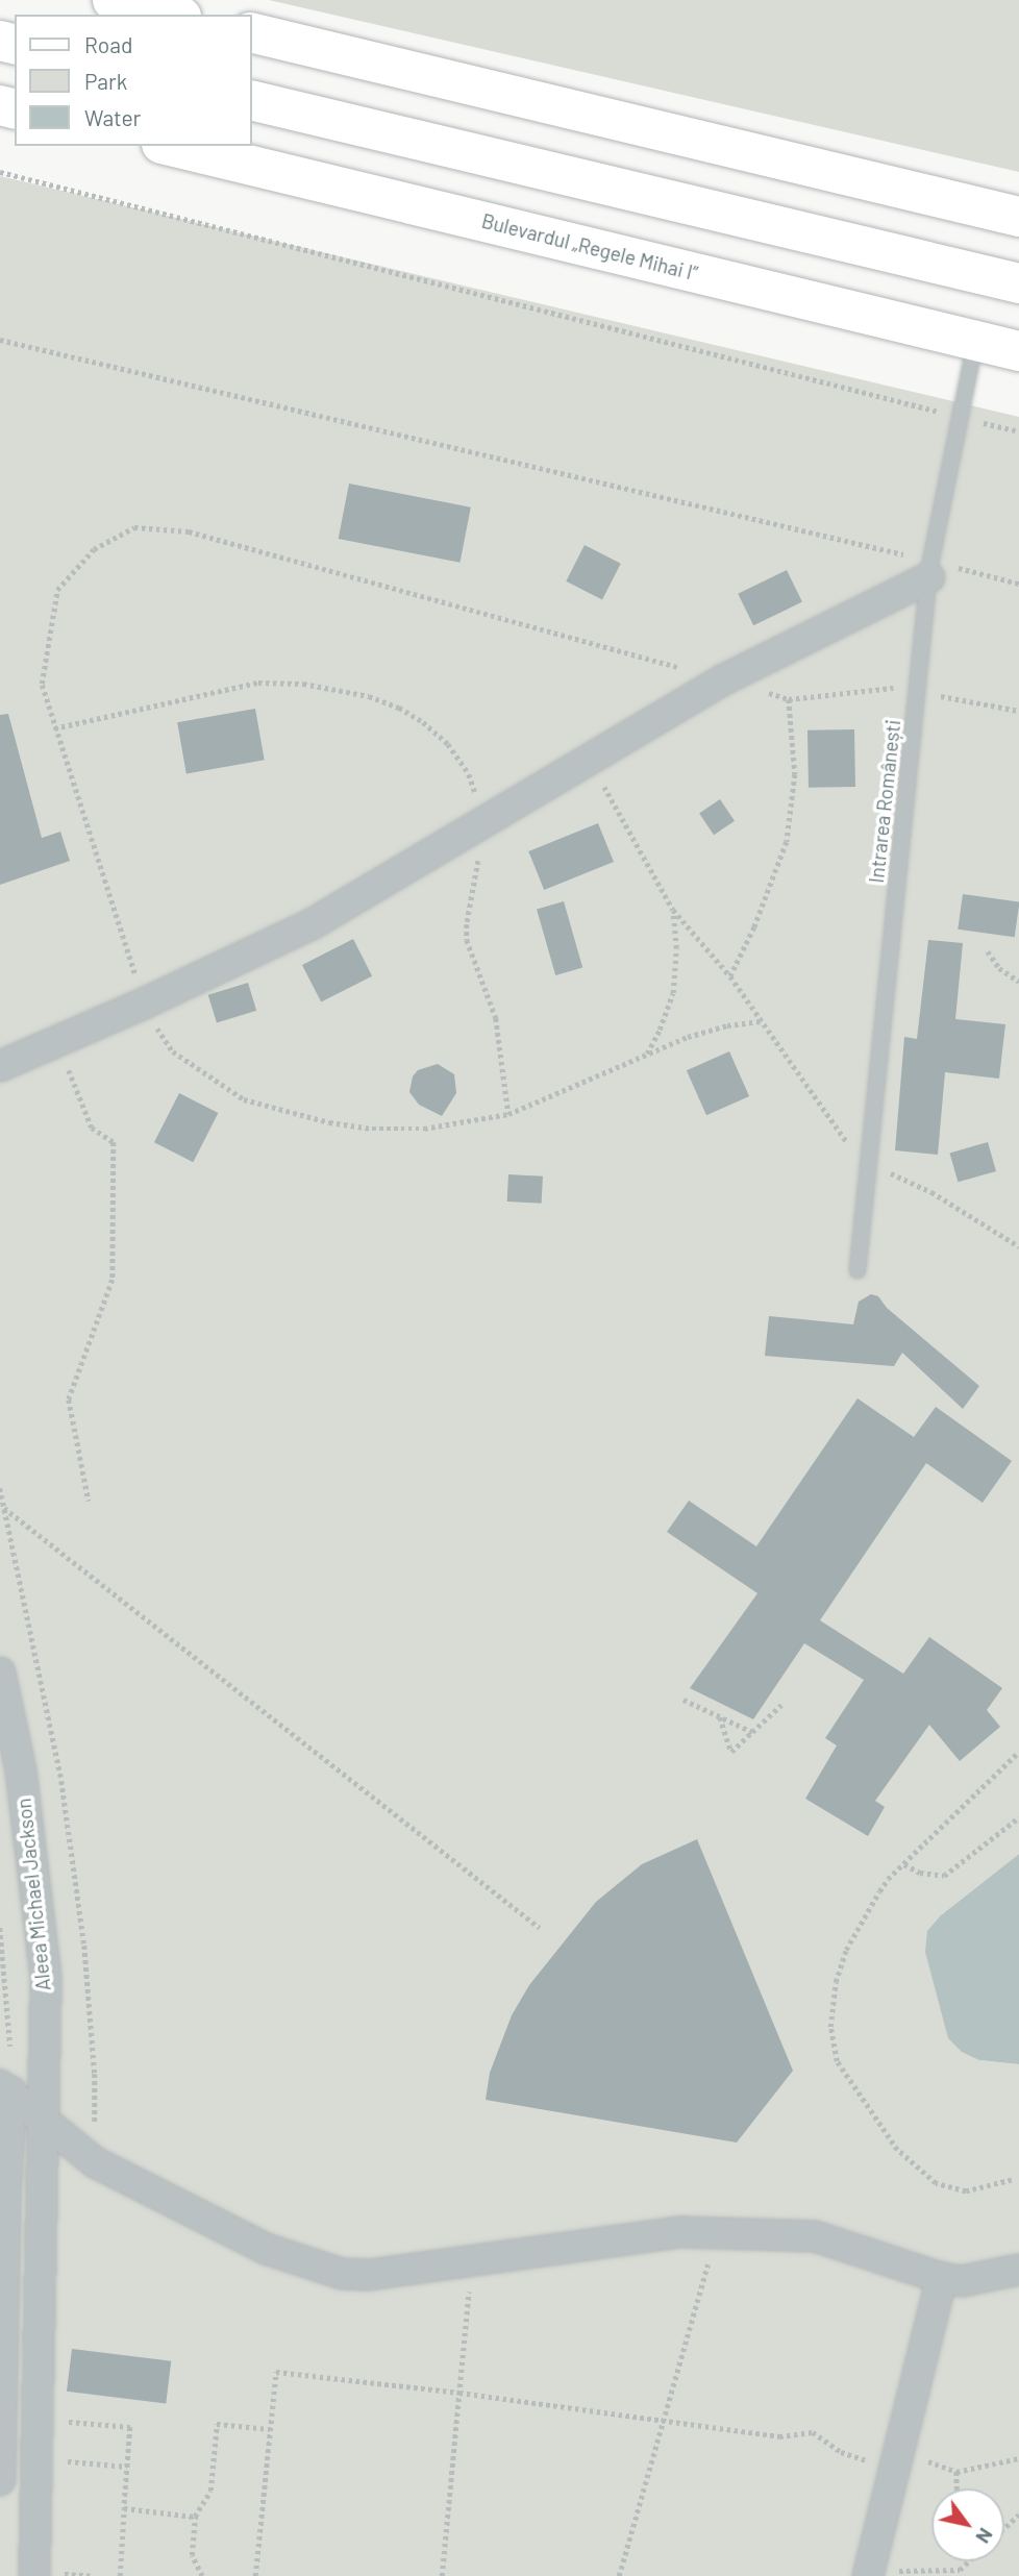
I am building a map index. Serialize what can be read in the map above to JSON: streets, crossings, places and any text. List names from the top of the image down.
{
  "streets": {
    "main road": ["Bulevardul „Regele Mihai I”"],
    "street": ["Aleea Michael Jackson"],
    "lane": ["Intrarea Românești"]
  },
  "crossings": [
    ["Bulevardul „Regele Mihai I”", "Intrarea Românești"]
  ],
  "legend": ["Road", "Park", "Water"],
  "north": "bottom right"
}
